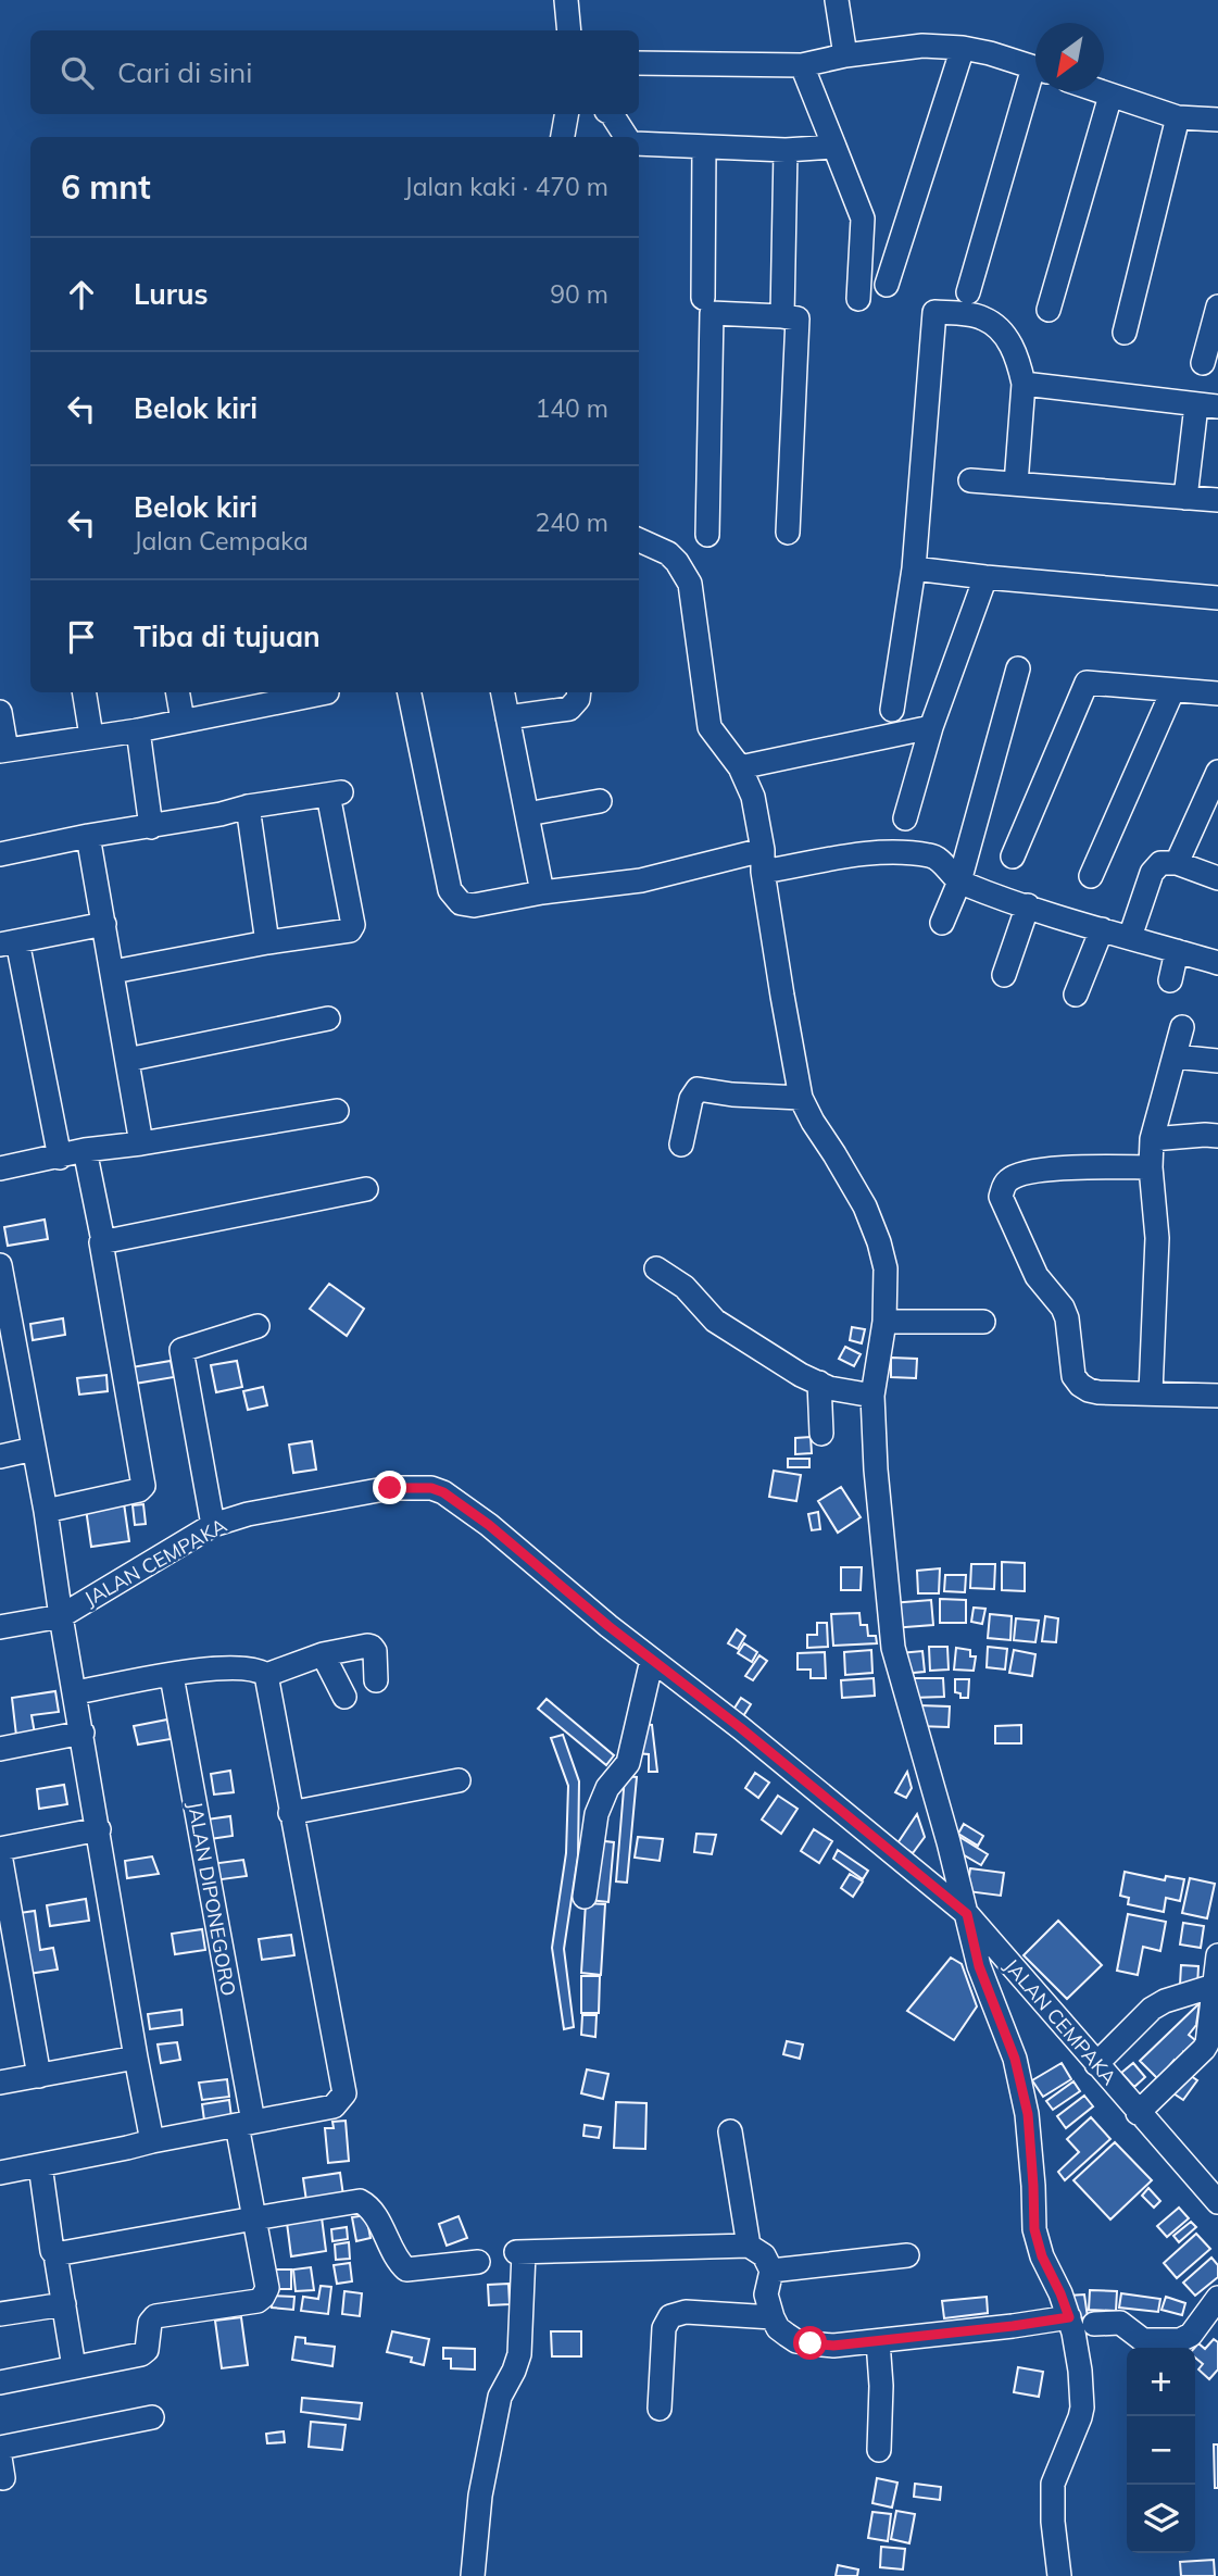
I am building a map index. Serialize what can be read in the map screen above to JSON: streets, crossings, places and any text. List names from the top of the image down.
{
  "streets": {
    "street": ["JALAN CEMPAKA", "JALAN DIPONEGORO"]
  },
  "north": "bottom left",
  "page": {
    "search": "Cari di sini",
    "heading": ["6 mnt", "Jalan kaki · 470 m"],
    "list": [
      ["Lurus", "90 m"],
      ["Belok kiri", "140 m"],
      ["Belok kiri", "Jalan Cempaka", "240 m"],
      "Tiba di tujuan"
    ],
    "map_buttons": ["+", "−"]
  }
}
